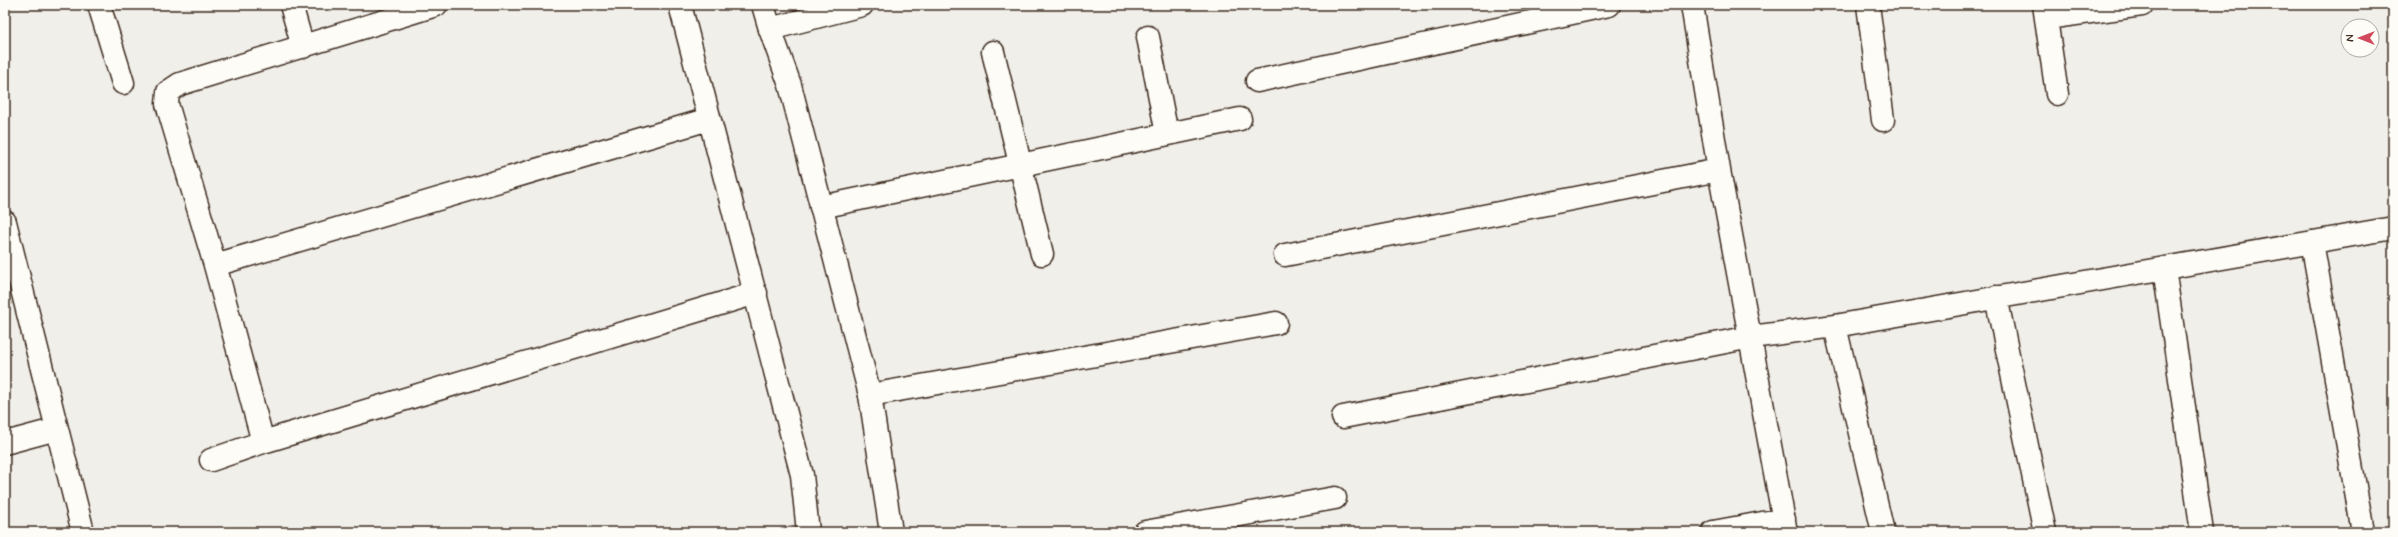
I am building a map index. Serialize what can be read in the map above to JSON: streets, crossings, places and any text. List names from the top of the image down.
{
  "north": "left"
}
